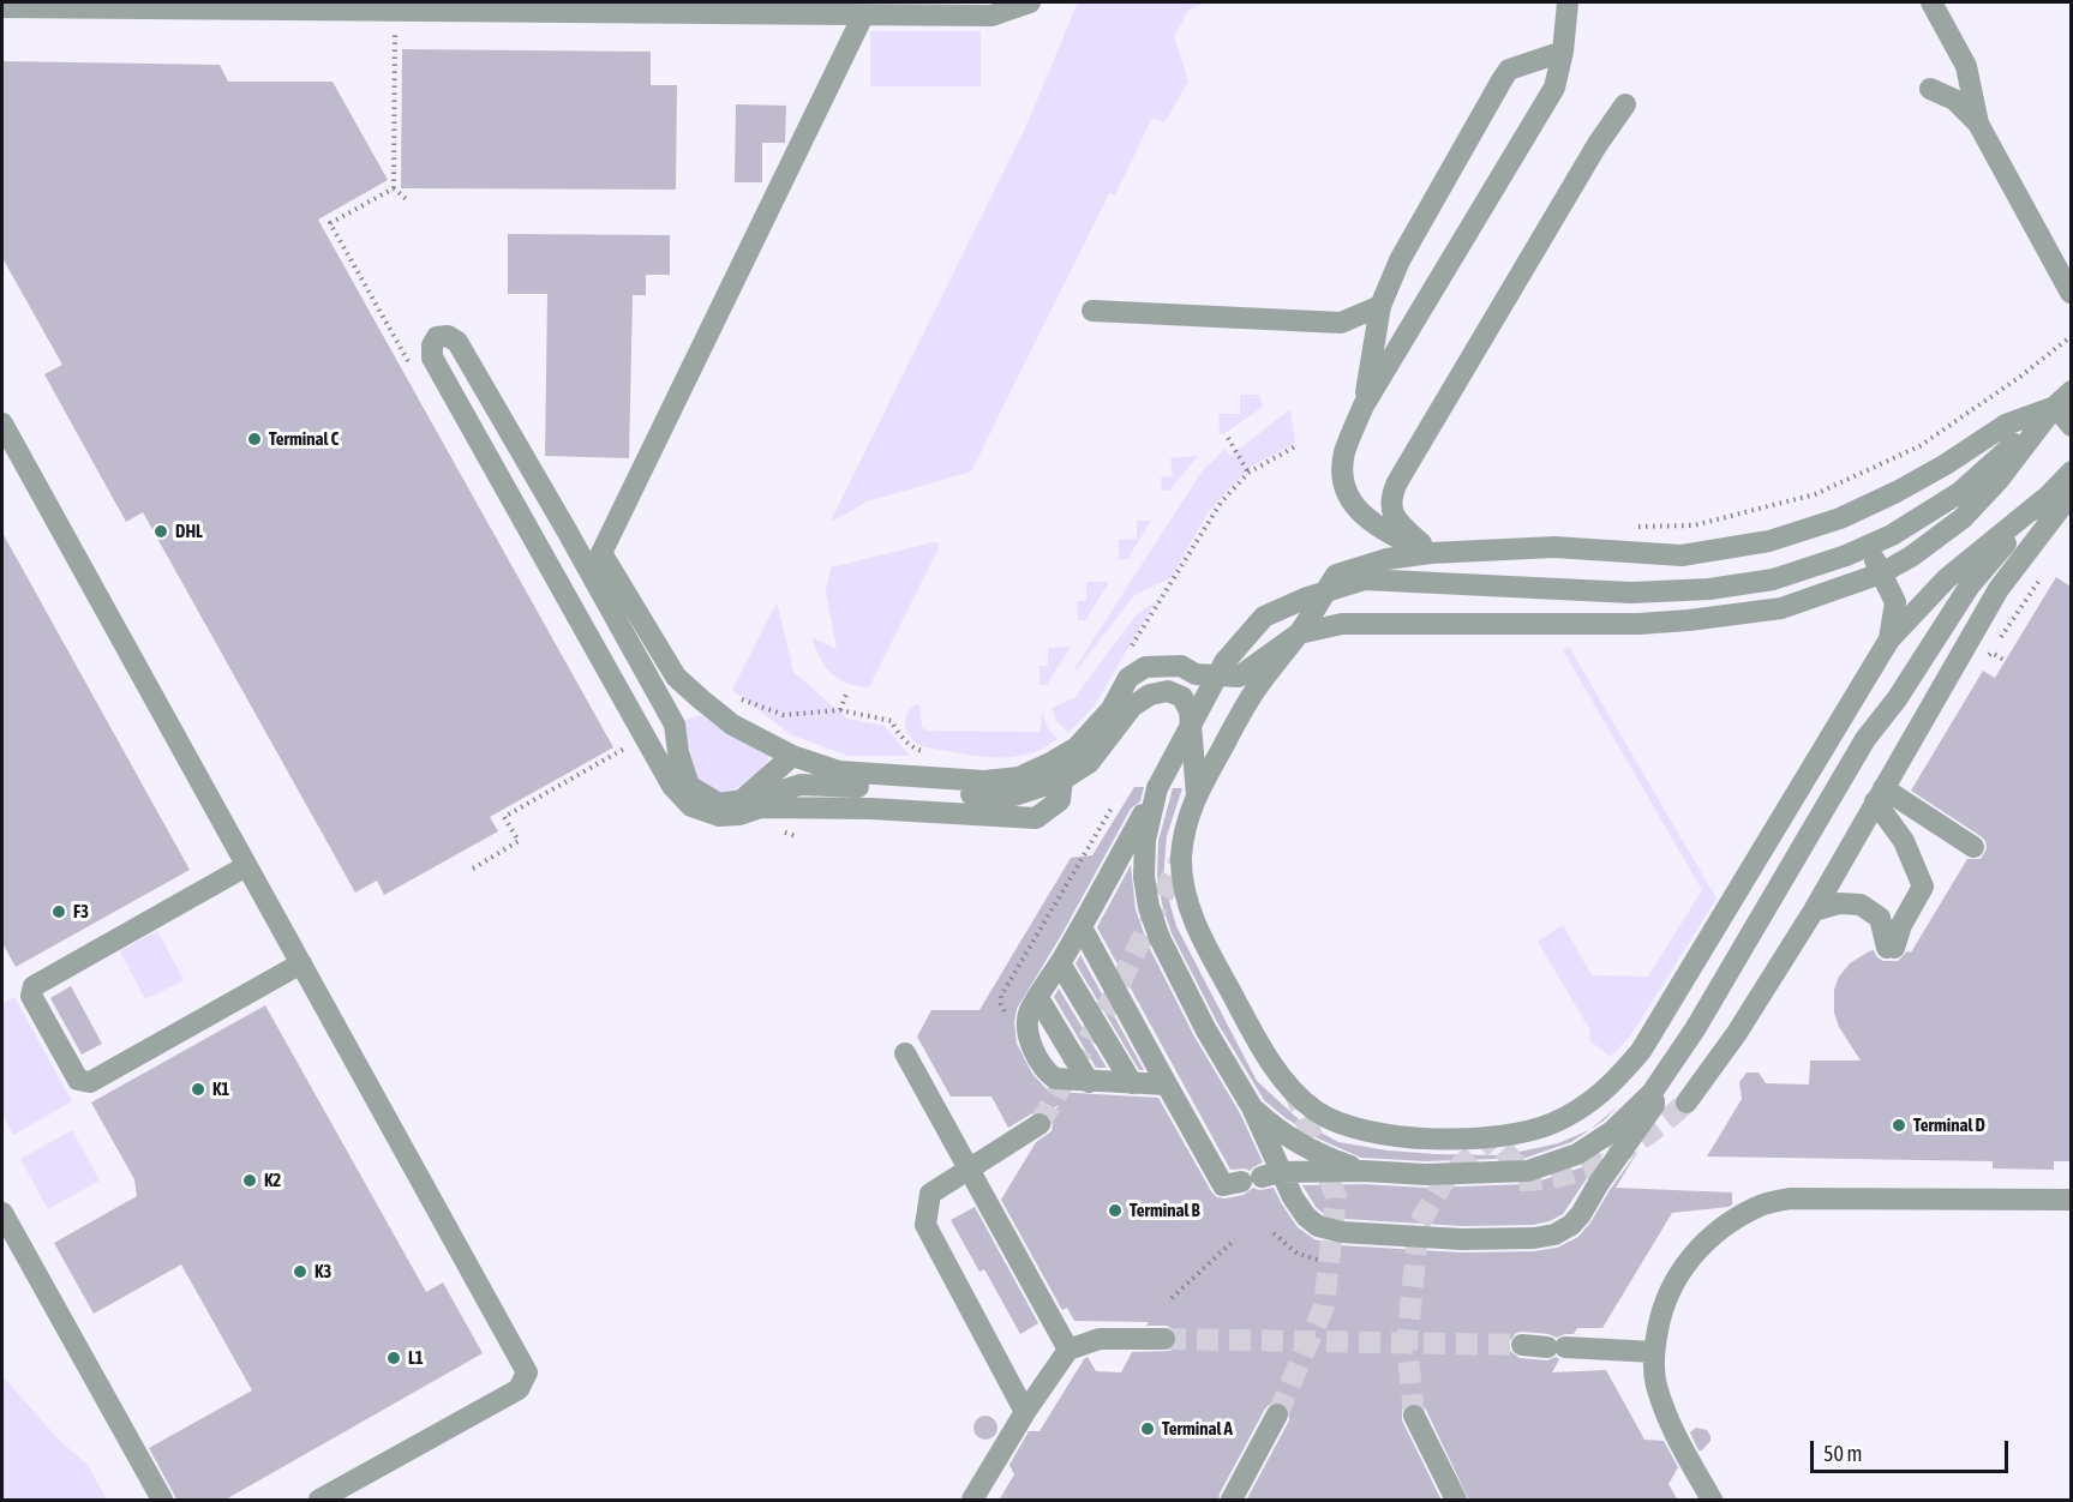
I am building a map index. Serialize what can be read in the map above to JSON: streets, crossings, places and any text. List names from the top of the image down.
{
  "places": [
    "Terminal C",
    "DHL",
    "F3",
    "K1",
    "Terminal D",
    "K2",
    "Terminal B",
    "K3",
    "L1",
    "Terminal A"
  ],
  "scale_bar": "50 m"
}
